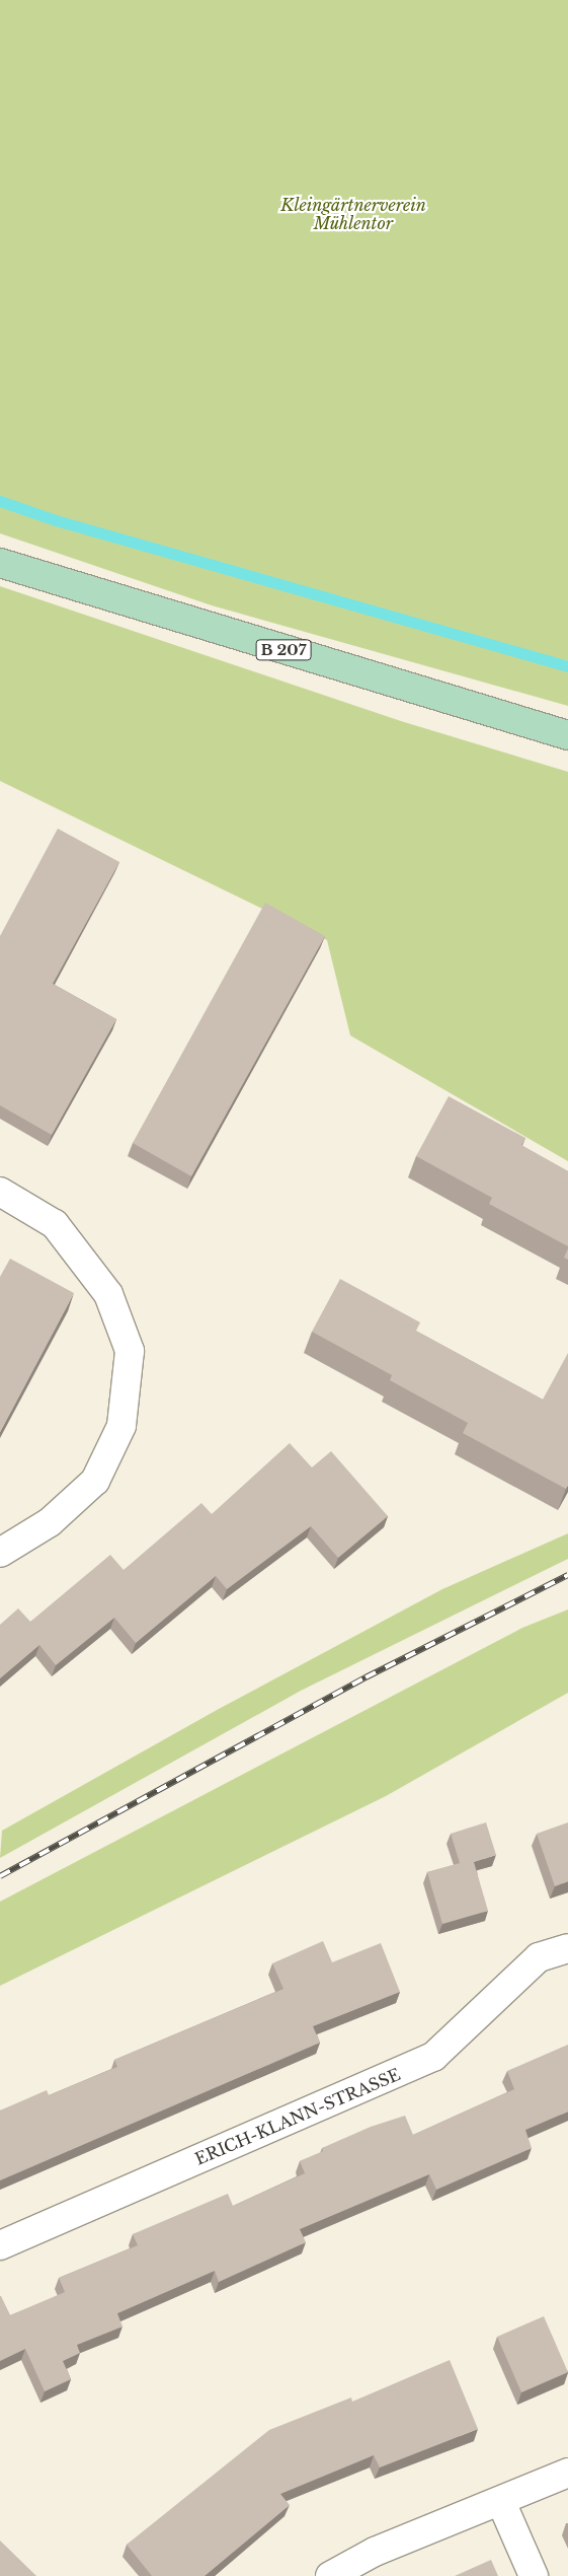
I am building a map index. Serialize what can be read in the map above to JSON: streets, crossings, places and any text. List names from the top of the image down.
{
  "streets": {
    "main road": ["B 207"],
    "street": ["ERICH-KLANN-STRASSE"]
  },
  "parks": ["Kleingärtnerverein Mühlentor"]
}
